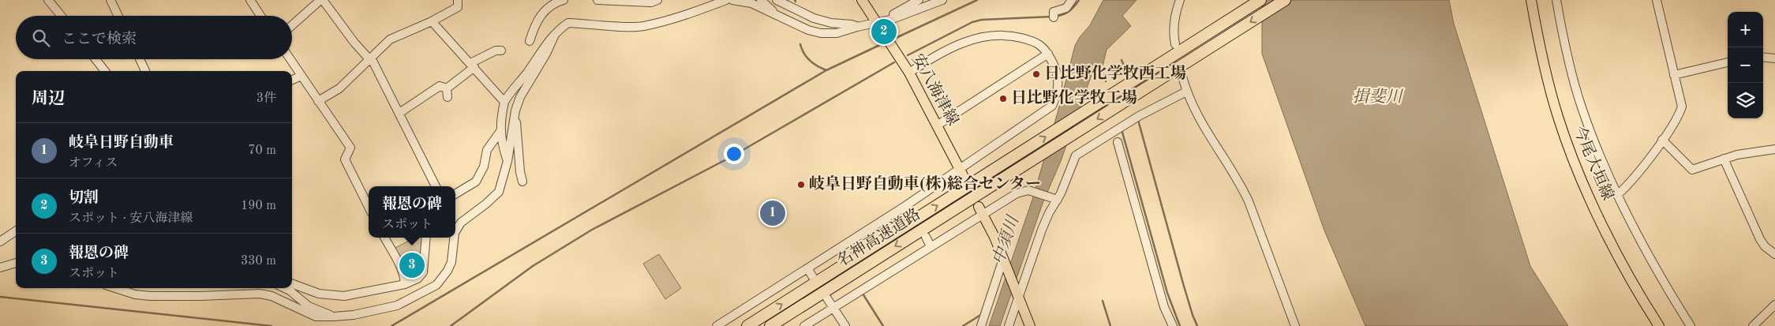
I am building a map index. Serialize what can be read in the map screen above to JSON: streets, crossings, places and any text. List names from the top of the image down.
{
  "streets": {
    "highway": ["名神高速道路"],
    "main road": ["安八海津線", "今尾大垣線"]
  },
  "water": ["揖斐川", "中須川"],
  "places": ["日比野化学牧西工場", "日比野化学牧工場", "岐阜日野自動車(株)総合センター"],
  "page": {
    "map_buttons": ["+", "−"],
    "search": "ここで検索",
    "pins": ["2", "1", "3"],
    "heading": ["周辺", "3件"],
    "list": [
      {
        "mark": "1",
        "name": "岐阜日野自動車",
        "note": "オフィス",
        "value": "70 m"
      },
      {
        "mark": "2",
        "name": "切割",
        "note": "スポット · 安八海津線",
        "value": "190 m"
      },
      {
        "mark": "3",
        "name": "報恩の碑",
        "note": "スポット",
        "value": "330 m"
      }
    ],
    "popup": ["報恩の碑", "スポット"]
  }
}
